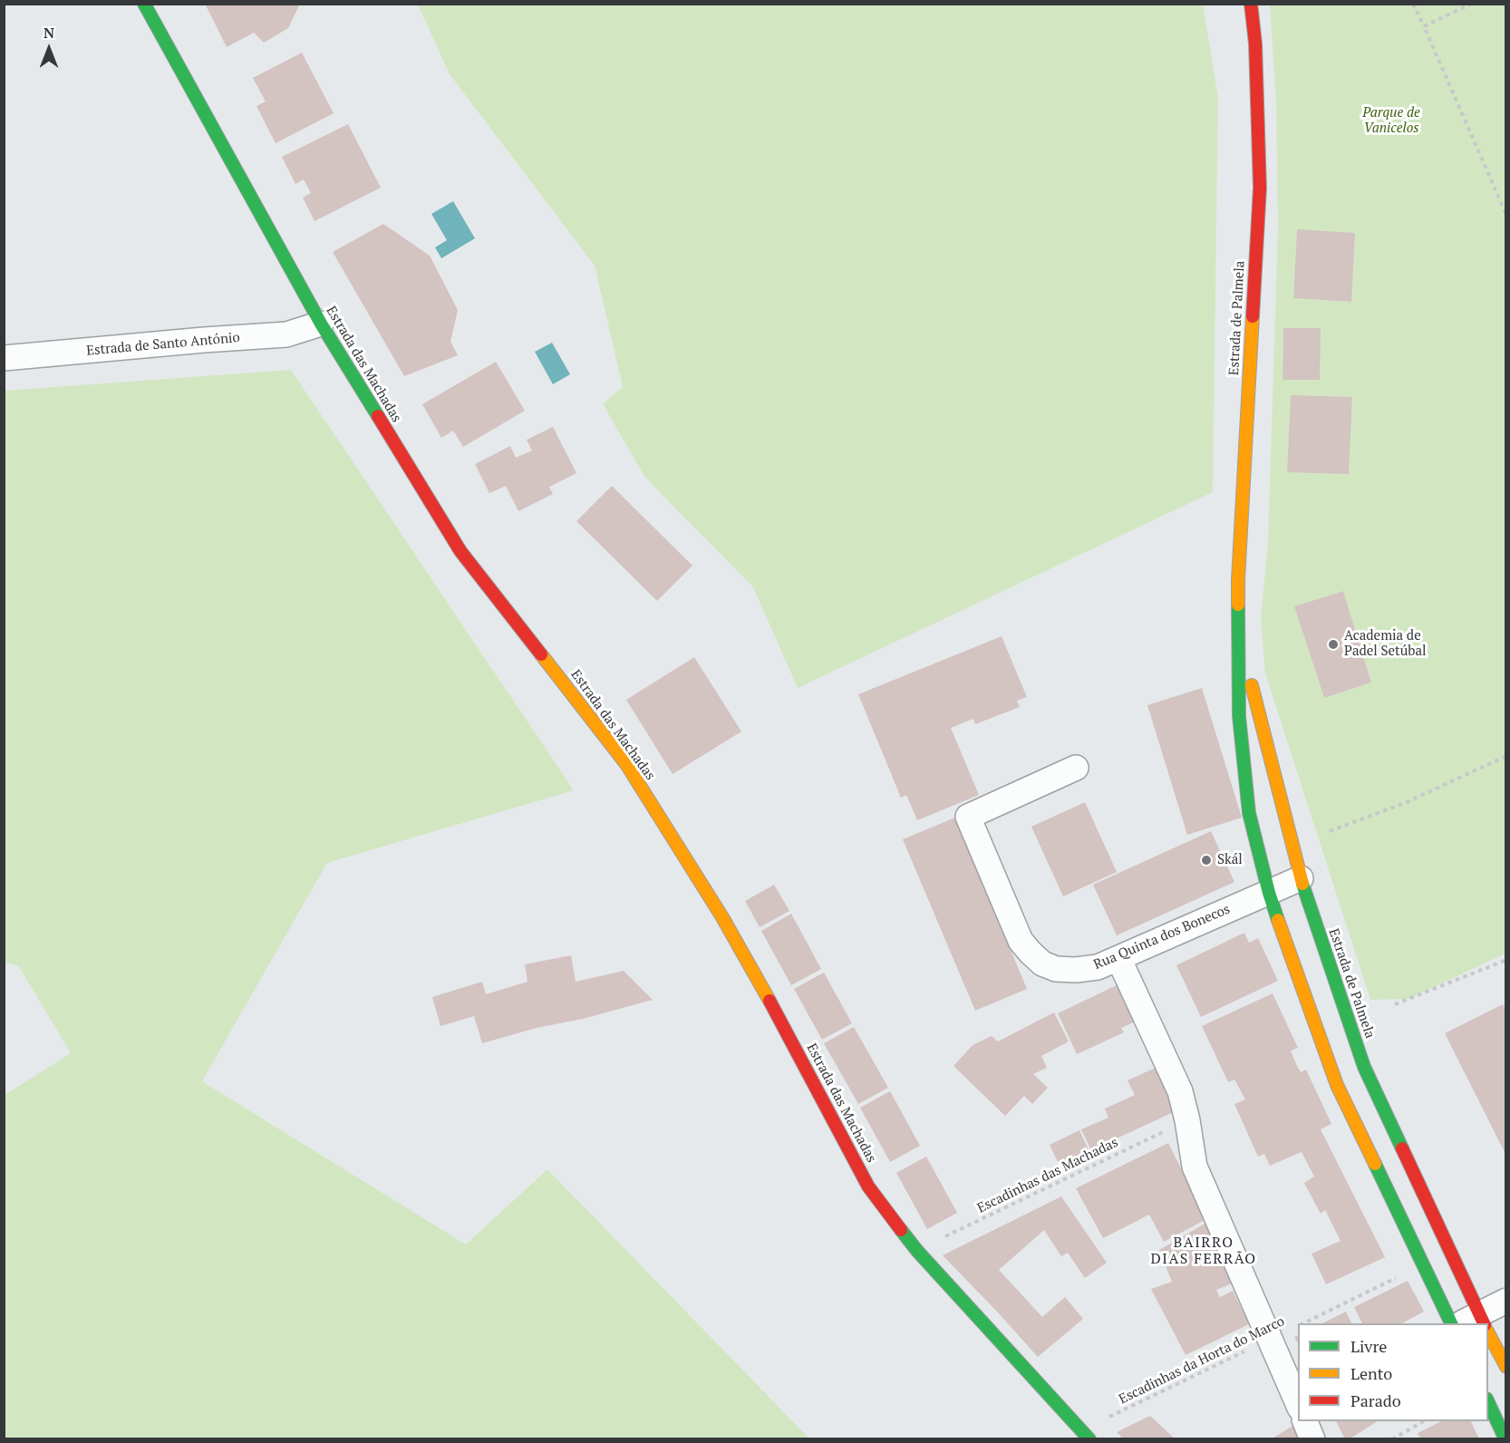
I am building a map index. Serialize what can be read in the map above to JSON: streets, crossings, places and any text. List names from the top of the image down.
{
  "streets": {
    "street": [
      "Estrada de Palmela",
      "Estrada de Santo António",
      "Estrada das Machadas",
      "Rua Quinta dos Bonecos"
    ],
    "path": ["Escadinhas das Machadas", "Escadinhas da Horta do Marco"]
  },
  "crossings": [
    ["Estrada de Palmela", "Rua Quinta dos Bonecos"],
    ["Estrada de Palmela", "Escadinhas da Horta do Marco"],
    ["Estrada de Santo António", "Estrada das Machadas"],
    ["Estrada das Machadas", "Escadinhas das Machadas"]
  ],
  "districts": ["BAIRRO DIAS FERRÃO"],
  "parks": ["Parque de Vanicelos"],
  "places": ["Academia de Padel Setúbal", "Skál"],
  "legend": ["Livre", "Lento", "Parado"],
  "north": "top"
}
